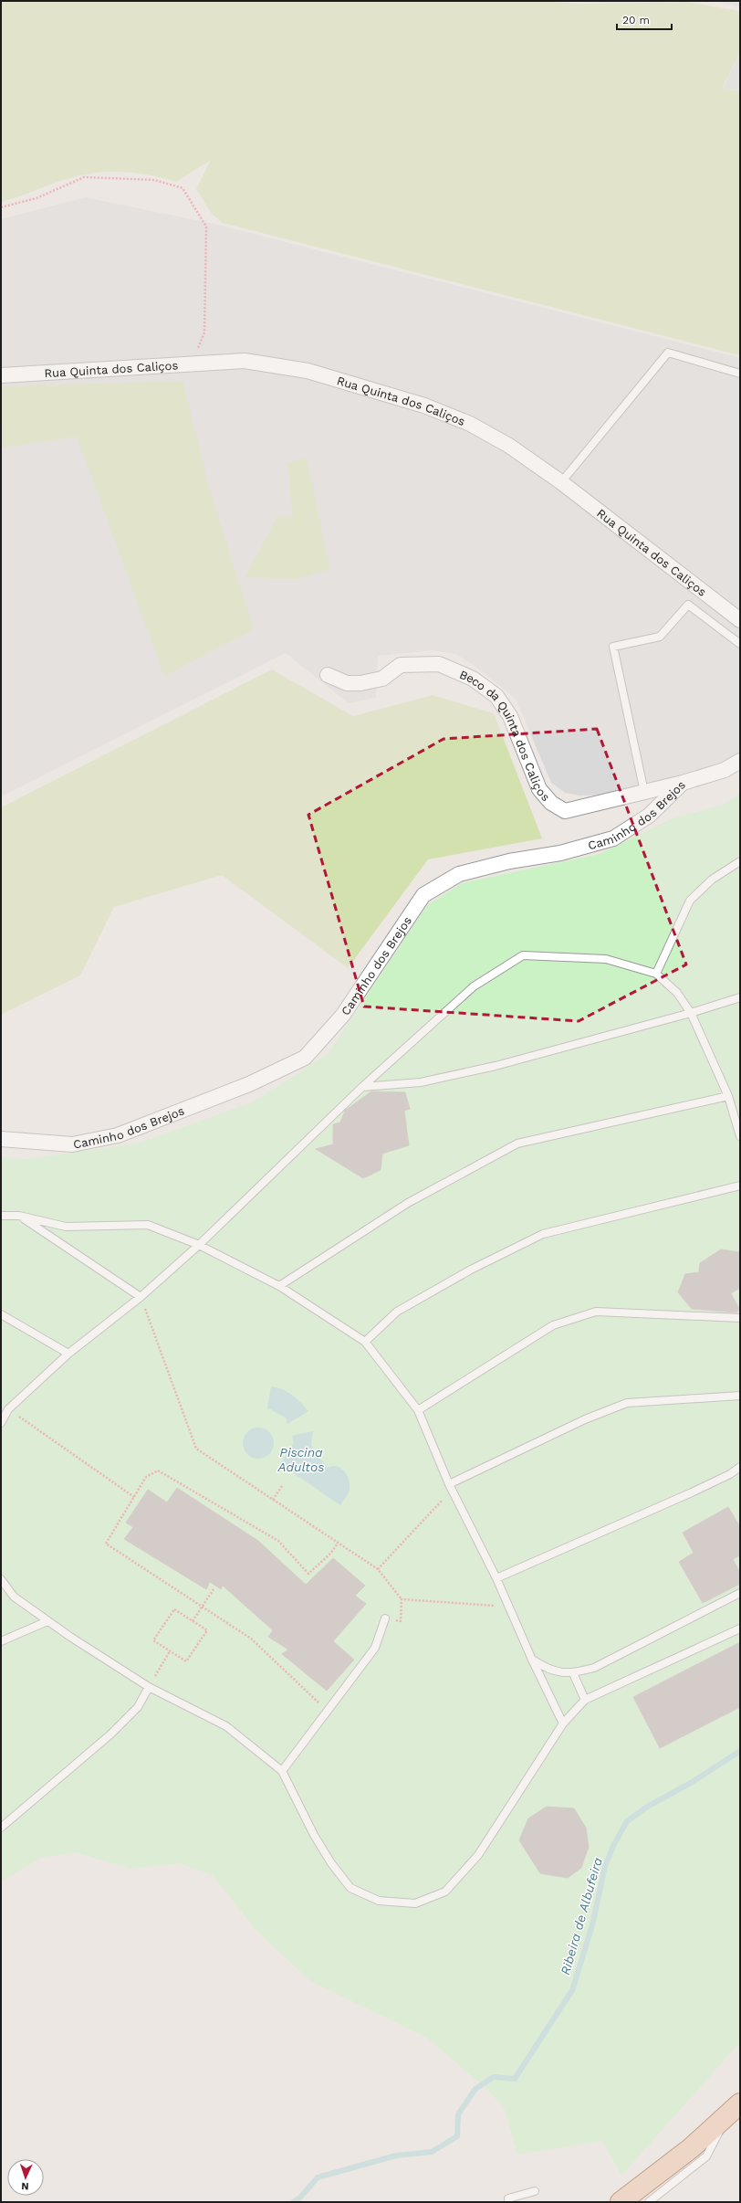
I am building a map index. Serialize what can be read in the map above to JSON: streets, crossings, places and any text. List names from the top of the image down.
{
  "streets": {
    "street": ["Rua Quinta dos Caliços", "Beco da Quinta dos Caliços", "Caminho dos Brejos"]
  },
  "crossings": [
    ["Beco da Quinta dos Caliços", "Caminho dos Brejos"]
  ],
  "water": ["Piscina Adultos", "Ribeira de Albufeira"],
  "scale_bar": "20 m",
  "north": "bottom"
}
